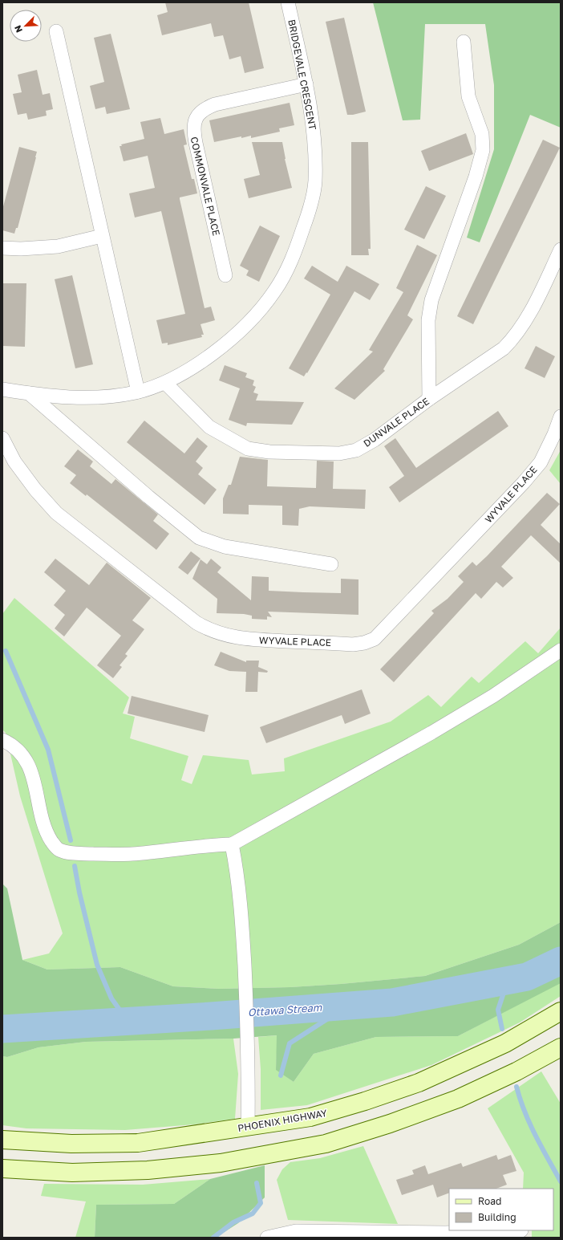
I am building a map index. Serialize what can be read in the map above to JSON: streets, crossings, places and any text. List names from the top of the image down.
{
  "streets": {
    "main road": ["PHOENIX HIGHWAY"],
    "street": [
      "BRIDGEVALE CRESCENT",
      "COMMONVALE PLACE",
      "DUNVALE PLACE",
      "WYVALE PLACE"
    ]
  },
  "crossings": [
    ["BRIDGEVALE CRESCENT", "COMMONVALE PLACE"],
    ["BRIDGEVALE CRESCENT", "DUNVALE PLACE"]
  ],
  "water": ["Ottawa Stream"],
  "legend": ["Road", "Building"],
  "north": "bottom left"
}
